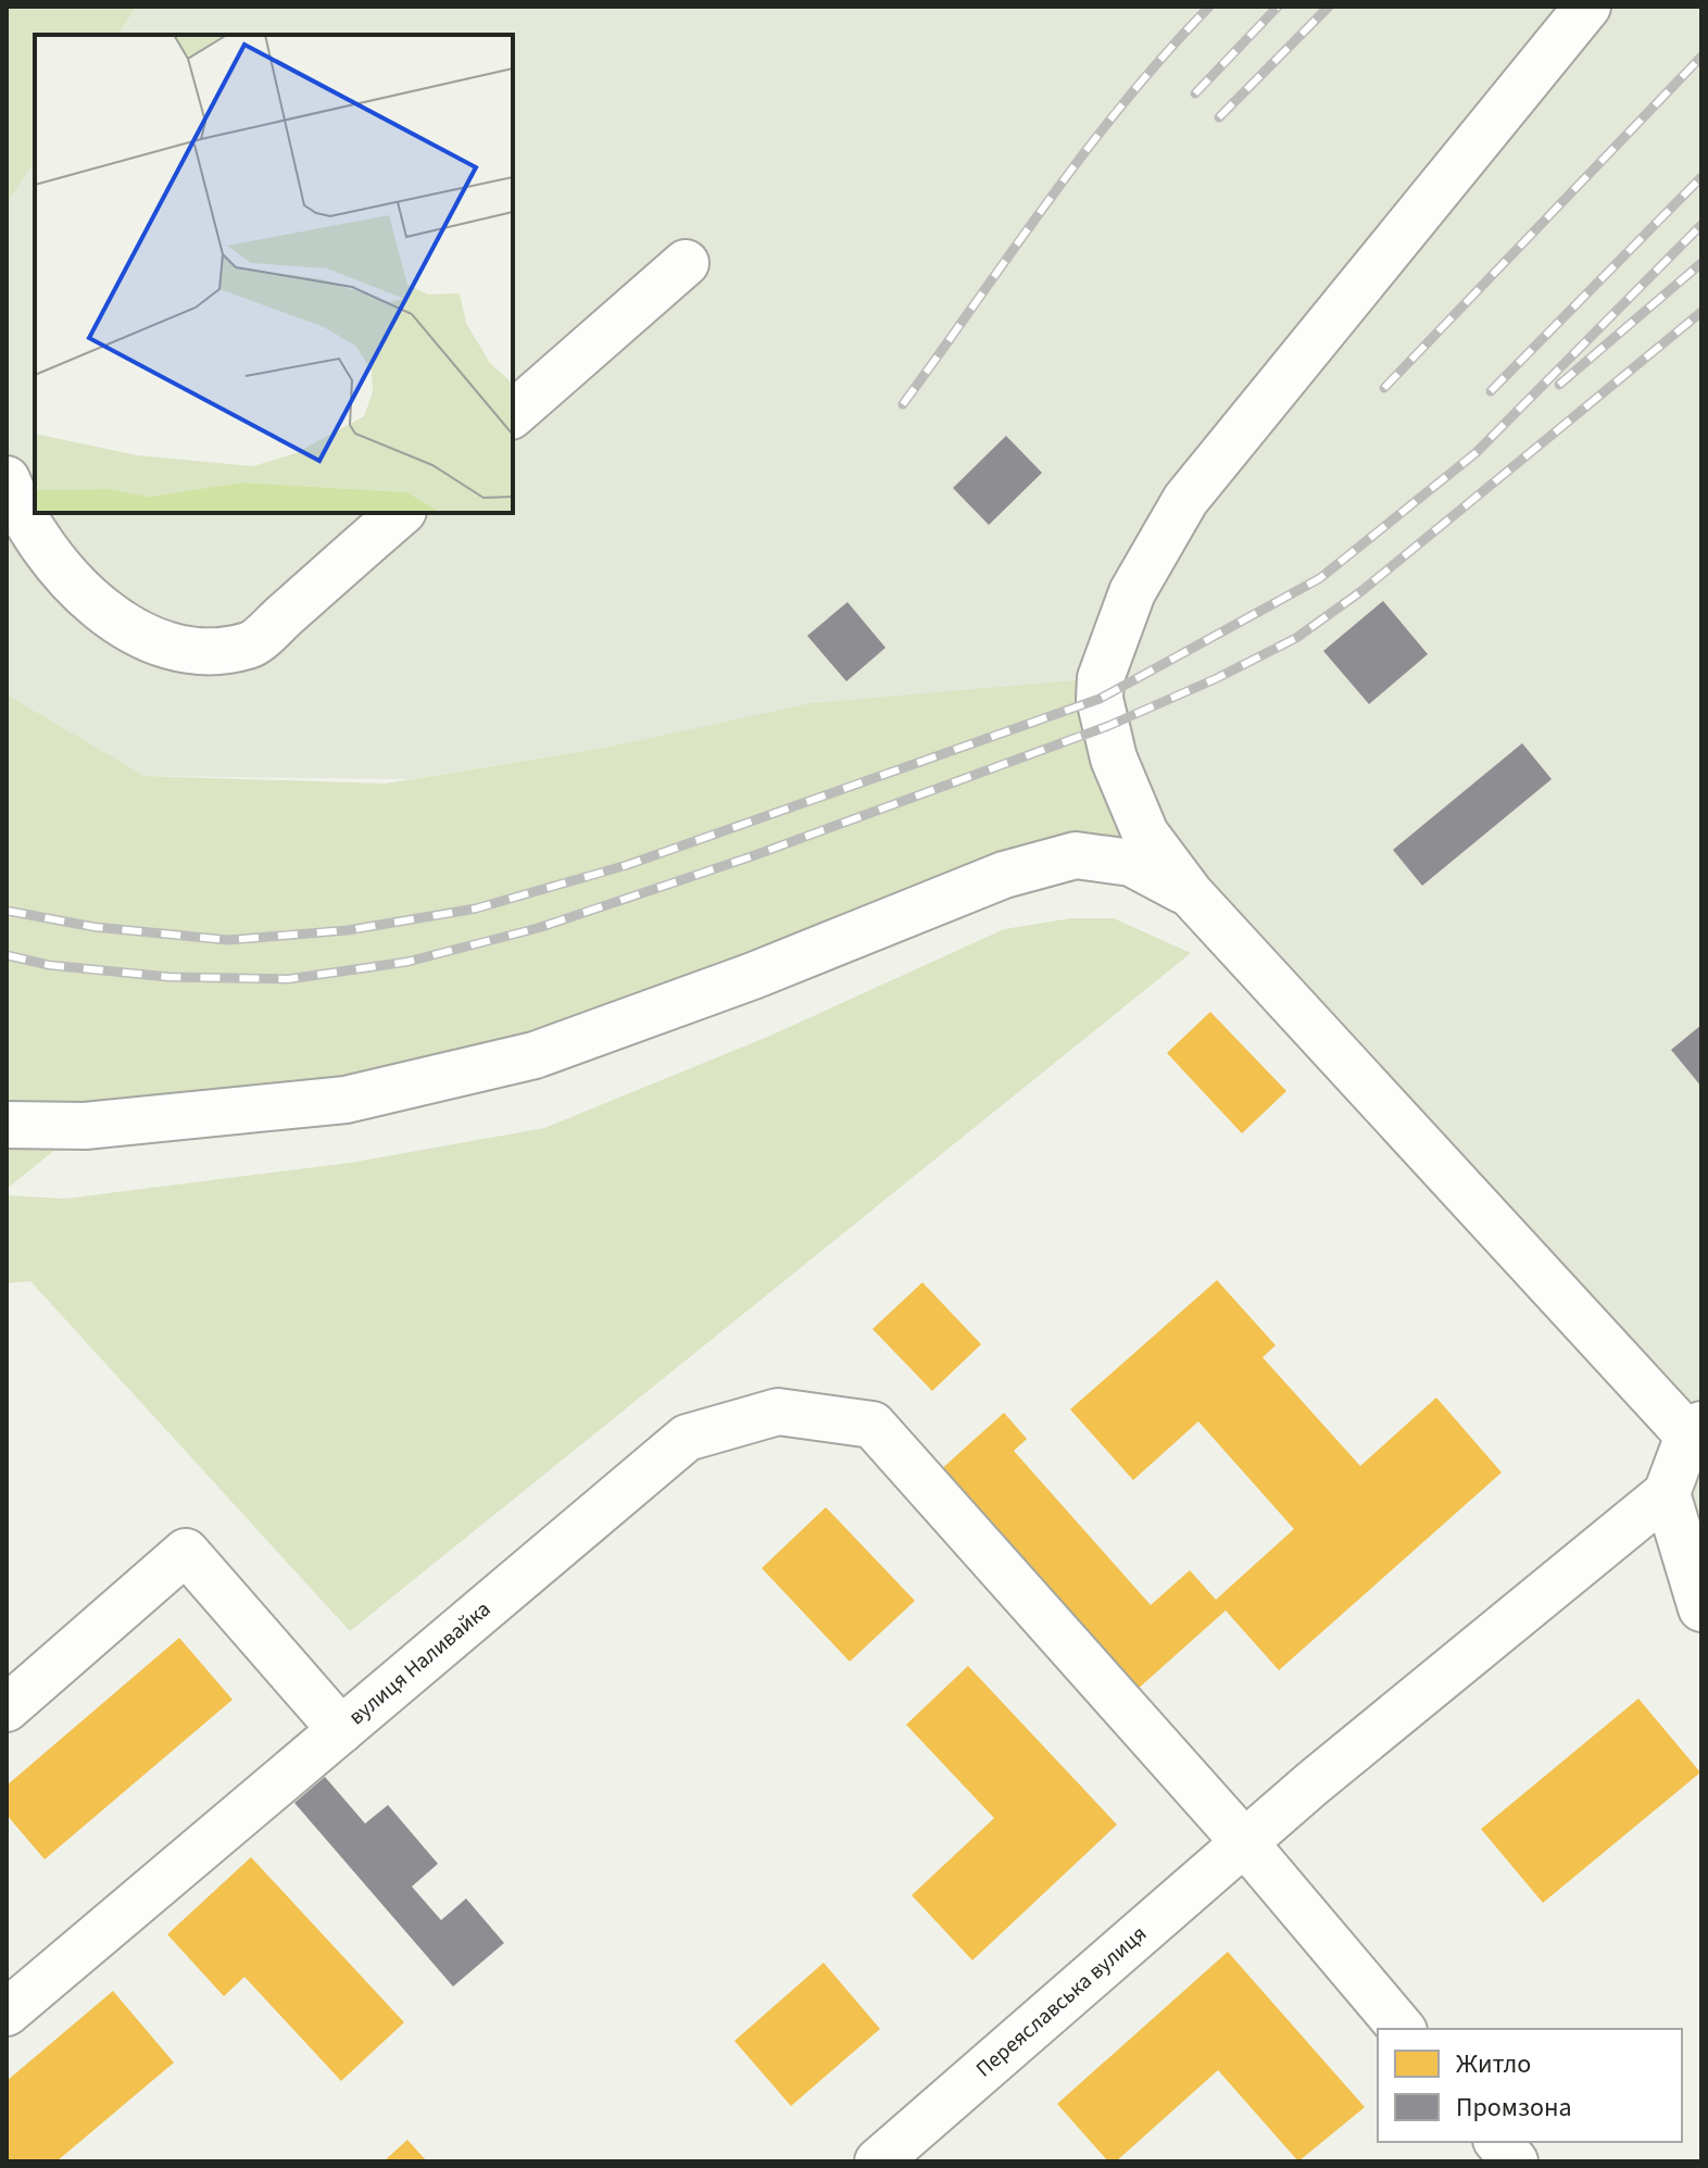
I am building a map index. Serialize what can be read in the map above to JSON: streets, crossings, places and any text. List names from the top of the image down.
{
  "streets": {
    "street": ["вулиця Наливайка", "Переяславська вулиця"]
  },
  "crossings": [
    ["вулиця Наливайка", "Переяславська вулиця"]
  ],
  "legend": ["Житло", "Промзона"]
}
